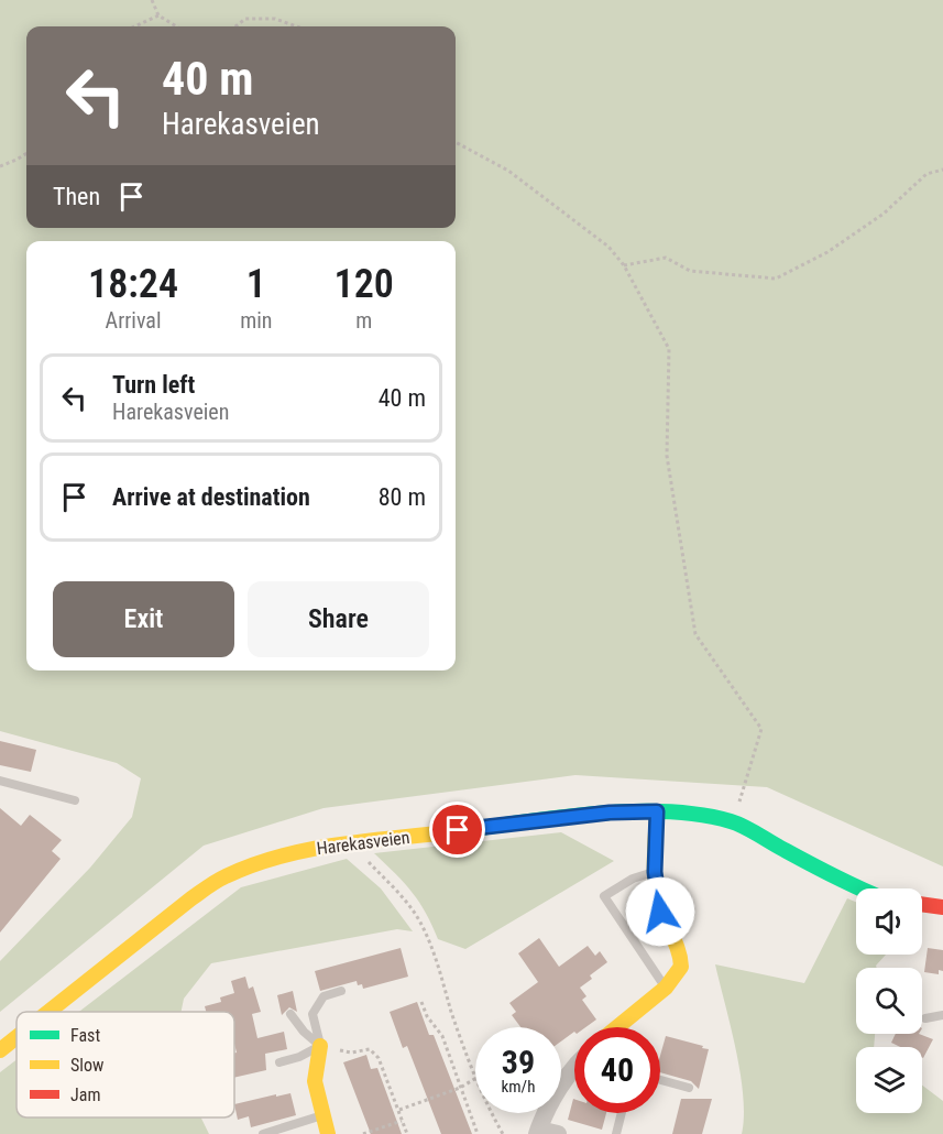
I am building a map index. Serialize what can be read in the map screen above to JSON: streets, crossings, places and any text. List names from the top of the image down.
{
  "streets": {
    "street": ["Harekasveien"]
  },
  "legend": ["Fast", "Slow", "Jam"],
  "page": {
    "turn": ["40 m", "Harekasveien"],
    "then": "Then",
    "eta": [
      "18:24",
      "Arrival",
      "1",
      "min",
      "120",
      "m"
    ],
    "list": [
      {
        "name": "Turn left",
        "note": "Harekasveien",
        "value": "40 m"
      },
      {
        "name": "Arrive at destination",
        "value": "80 m"
      }
    ],
    "buttons": ["Exit", "Share"],
    "speed": "39 km/h",
    "limit": "40"
  }
}
